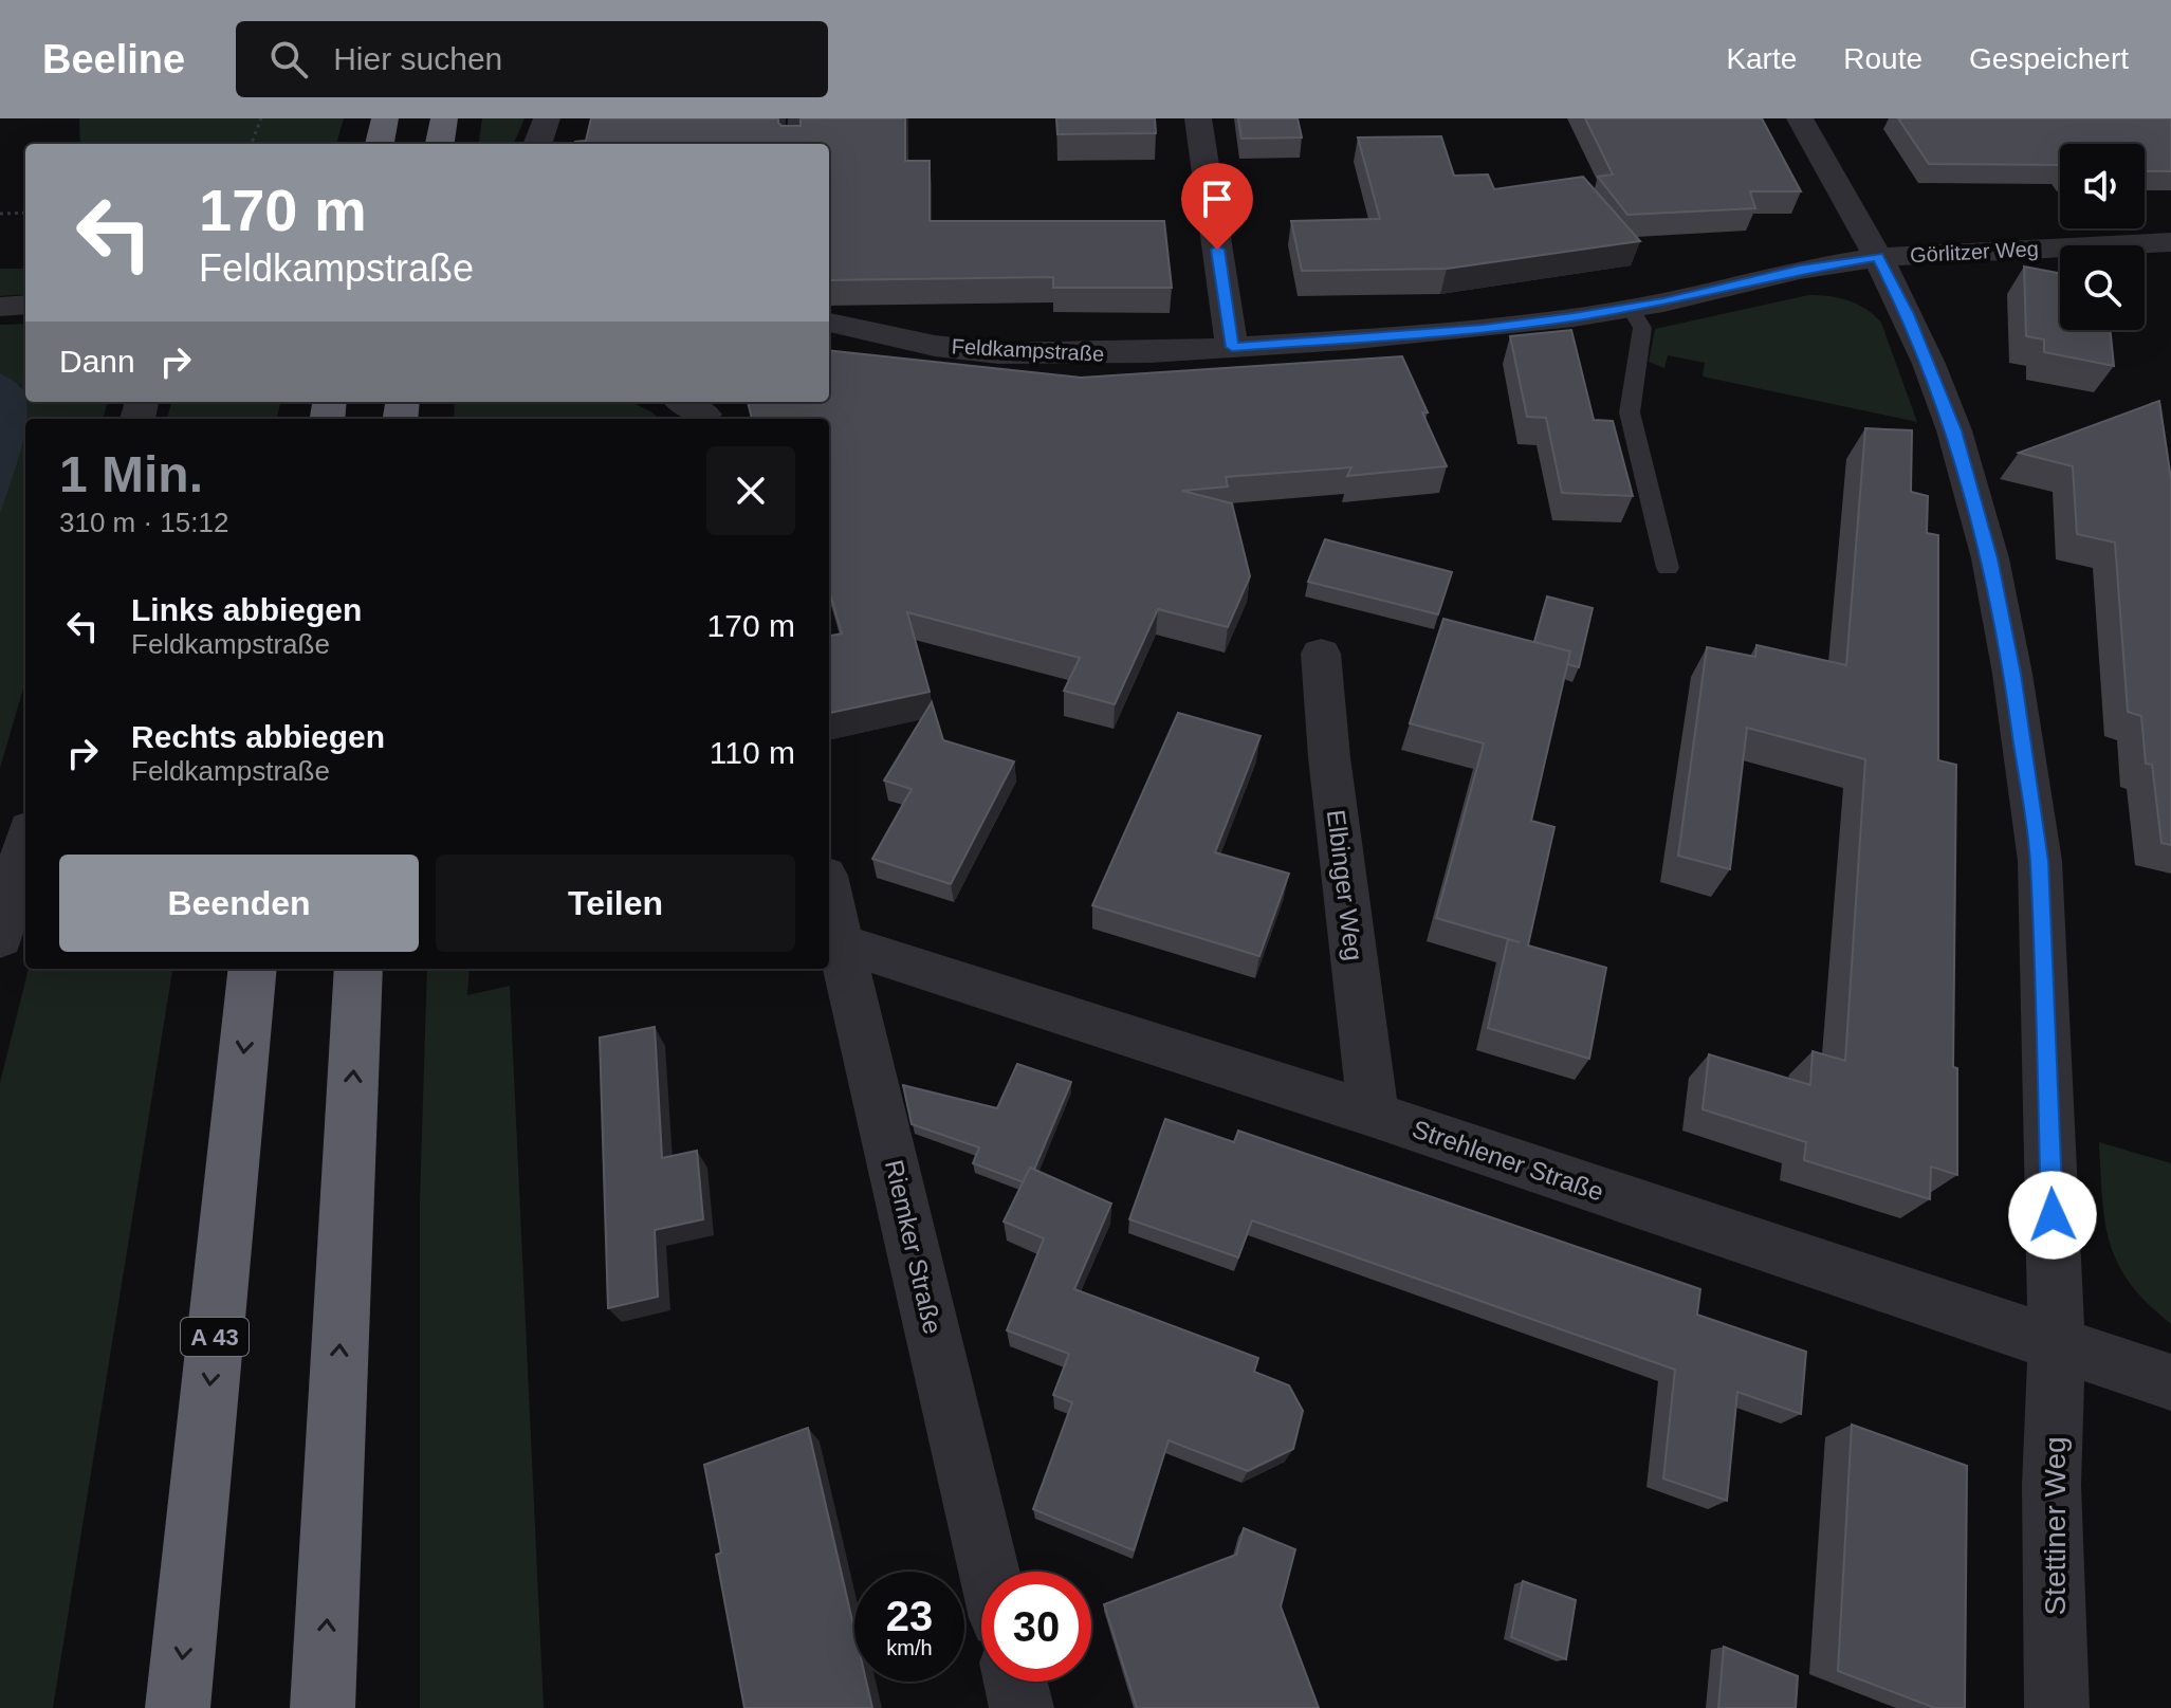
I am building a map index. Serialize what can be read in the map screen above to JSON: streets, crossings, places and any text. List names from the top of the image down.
{
  "streets": {
    "highway": ["A 43"],
    "street": [
      "Görlitzer Weg",
      "Feldkampstraße",
      "Elbinger Weg",
      "Strehlener Straße",
      "Riemker Straße",
      "Stettiner Weg"
    ]
  },
  "crossings": [
    ["Görlitzer Weg", "Feldkampstraße"],
    ["Görlitzer Weg", "Stettiner Weg"],
    ["Feldkampstraße", "Stettiner Weg"],
    ["Elbinger Weg", "Strehlener Straße"],
    ["Strehlener Straße", "Riemker Straße"],
    ["Strehlener Straße", "Stettiner Weg"]
  ],
  "page": {
    "header": "Beeline",
    "search": "Hier suchen",
    "nav": ["Karte", "Route", "Gespeichert"],
    "turn": ["170 m", "Feldkampstraße"],
    "then": "Dann",
    "heading": ["1 Min.", "310 m · 15:12"],
    "list": [
      {
        "name": "Links abbiegen",
        "note": "Feldkampstraße",
        "value": "170 m"
      },
      {
        "name": "Rechts abbiegen",
        "note": "Feldkampstraße",
        "value": "110 m"
      }
    ],
    "buttons": ["Beenden", "Teilen"],
    "speed": "23 km/h",
    "limit": "30"
  }
}
